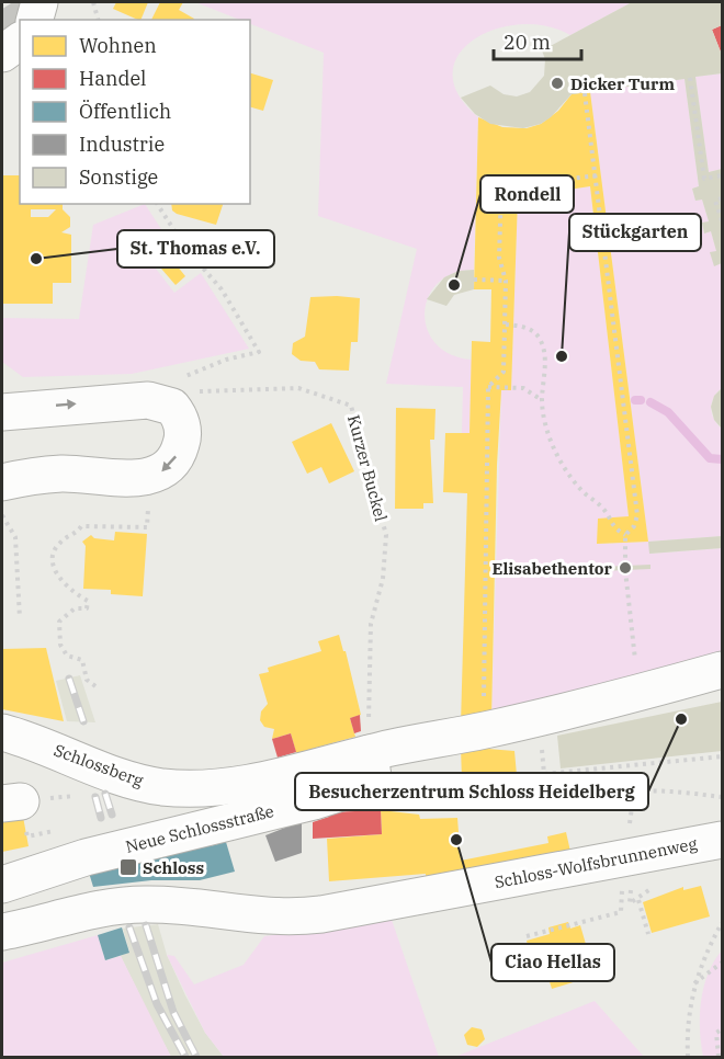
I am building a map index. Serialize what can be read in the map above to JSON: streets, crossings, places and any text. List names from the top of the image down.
{
  "streets": {
    "street": ["Schlossberg", "Neue Schlossstraße", "Schloss-Wolfsbrunnenweg"],
    "path": ["Kurzer Buckel"]
  },
  "crossings": [
    ["Kurzer Buckel", "Schlossberg"],
    ["Kurzer Buckel", "Neue Schlossstraße"],
    ["Schlossberg", "Neue Schlossstraße"]
  ],
  "places": {
    "other": [
      "Dicker Turm",
      "St. Thomas e.V.",
      "Rondell",
      "Stückgarten",
      "Elisabethentor",
      "Besucherzentrum Schloss Heidelberg",
      "Ciao Hellas"
    ],
    "transit": ["Schloss"]
  },
  "legend": [
    "Wohnen",
    "Handel",
    "Öffentlich",
    "Industrie",
    "Sonstige"
  ],
  "scale_bar": "20 m"
}
